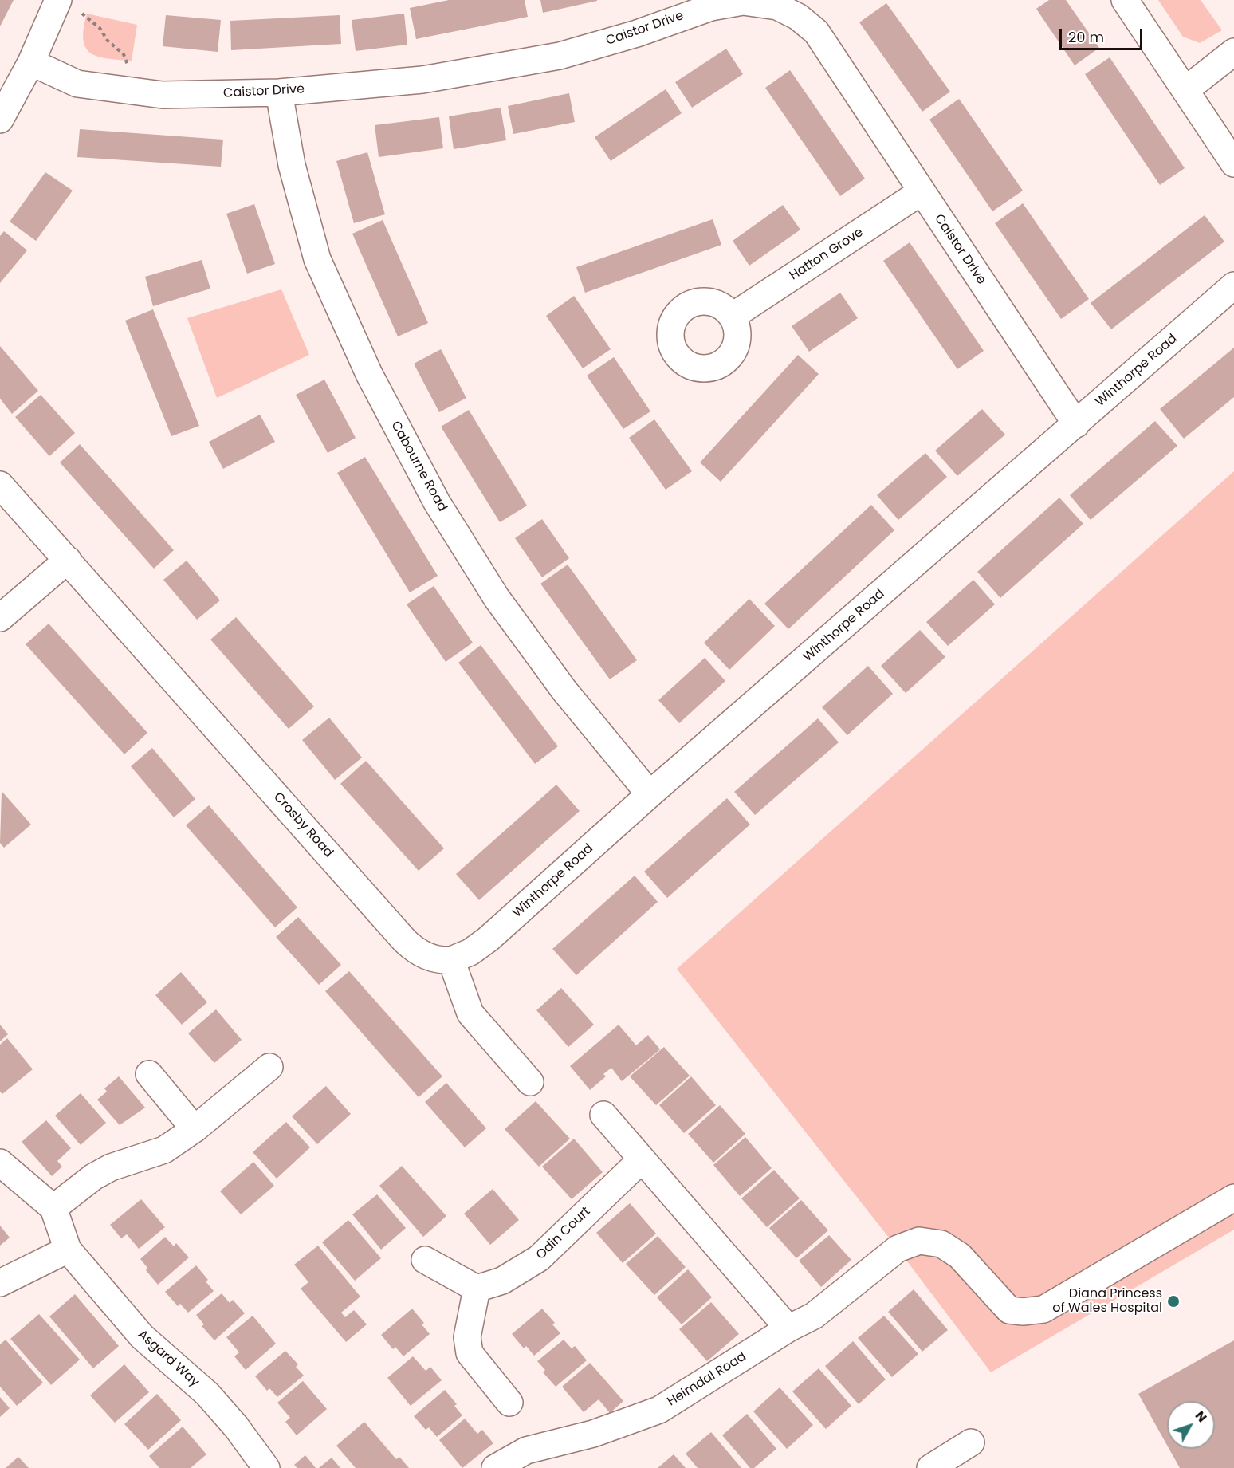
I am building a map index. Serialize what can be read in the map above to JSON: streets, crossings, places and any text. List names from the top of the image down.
{
  "streets": {
    "street": [
      "Caistor Drive",
      "Hatton Grove",
      "Winthorpe Road",
      "Cabourne Road",
      "Crosby Road",
      "Odin Court",
      "Asgard Way",
      "Heimdal Road"
    ]
  },
  "crossings": [
    ["Caistor Drive", "Hatton Grove"],
    ["Caistor Drive", "Winthorpe Road"],
    ["Caistor Drive", "Cabourne Road"],
    ["Winthorpe Road", "Cabourne Road"],
    ["Winthorpe Road", "Crosby Road"]
  ],
  "places": ["Diana Princess of Wales Hospital"],
  "scale_bar": "20 m",
  "north": "top right"
}
